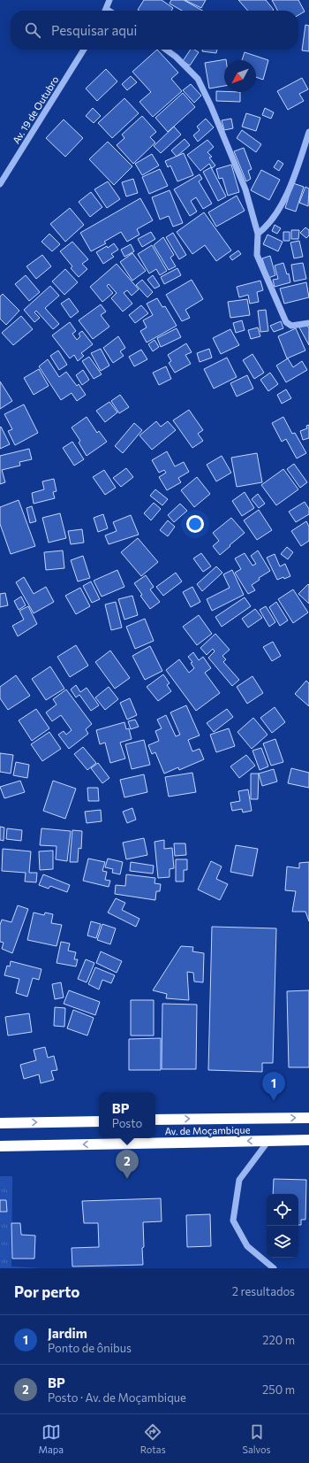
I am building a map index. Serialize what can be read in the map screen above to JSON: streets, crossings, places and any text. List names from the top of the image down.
{
  "streets": {
    "highway": ["Av. de Moçambique"],
    "street": ["Av. 19 de Outubro"]
  },
  "north": "bottom left",
  "page": {
    "search": "Pesquisar aqui",
    "pins": ["1", "2"],
    "popup": ["BP", "Posto"],
    "heading": ["Por perto", "2 resultados"],
    "list": [
      {
        "mark": "1",
        "name": "Jardim",
        "note": "Ponto de ônibus",
        "value": "220 m"
      },
      {
        "mark": "2",
        "name": "BP",
        "note": "Posto · Av. de Moçambique",
        "value": "250 m"
      }
    ],
    "nav": ["Mapa", "Rotas", "Salvos"]
  }
}
